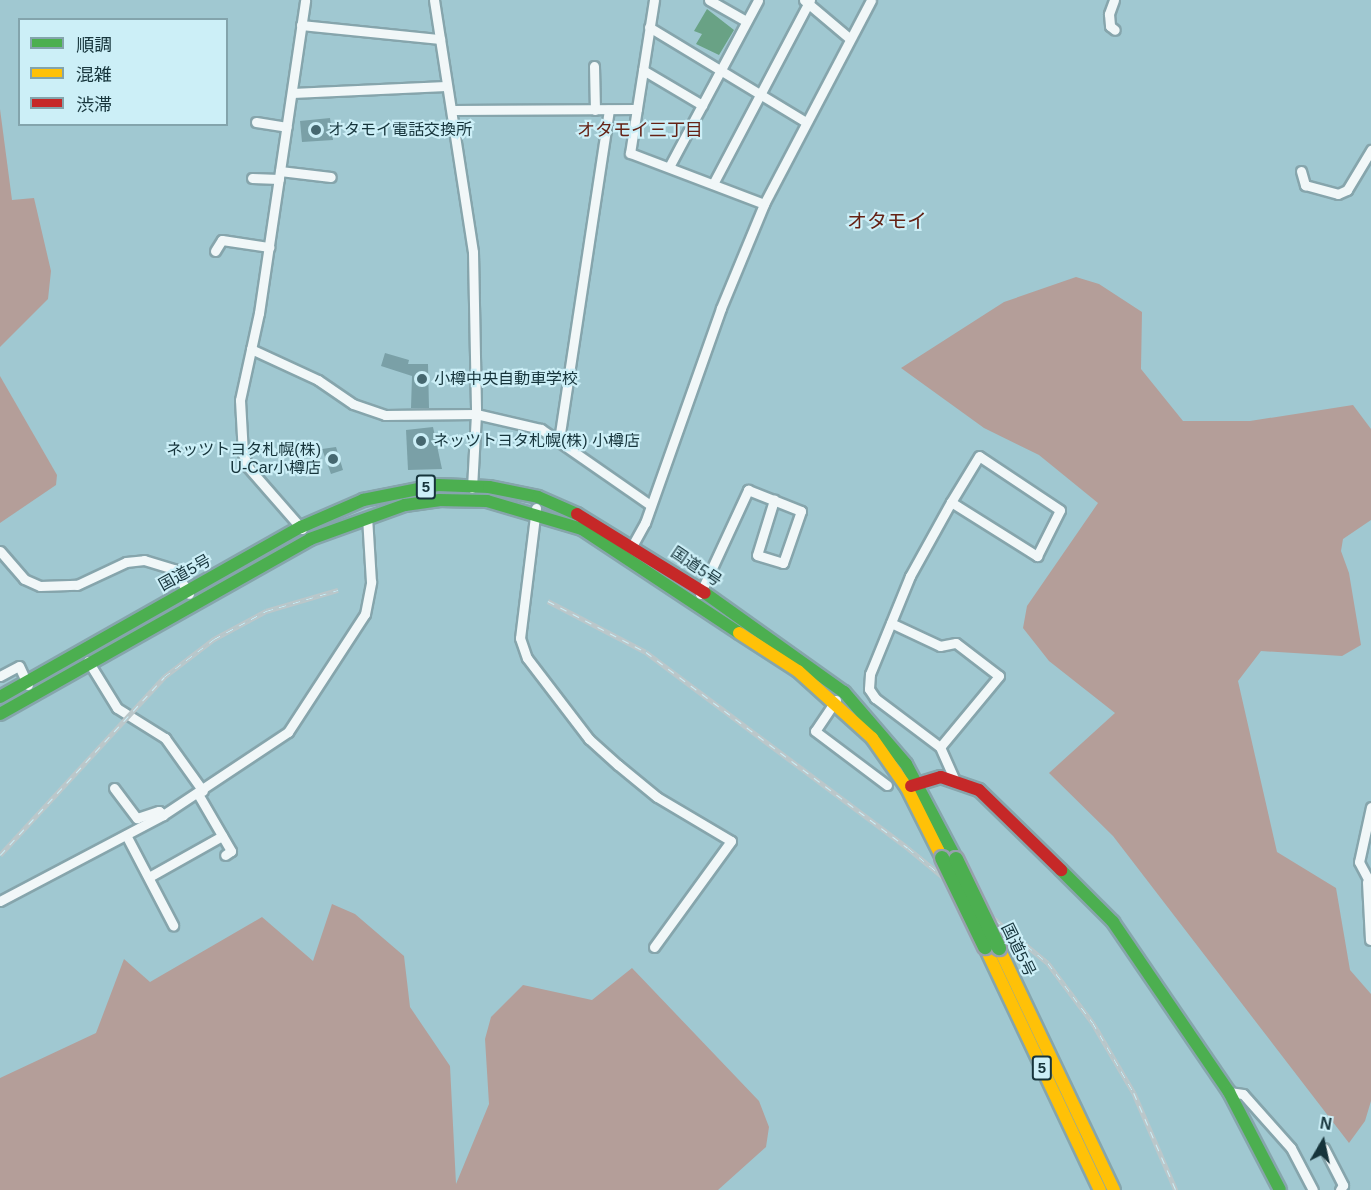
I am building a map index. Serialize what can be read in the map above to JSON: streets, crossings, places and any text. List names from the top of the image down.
{
  "streets": {
    "main road": ["5", "国道5号"]
  },
  "districts": ["オタモイ三丁目", "オタモイ"],
  "places": [
    "オタモイ電話交換所",
    "小樽中央自動車学校",
    "ネッツトヨタ札幌(株) 小樽店",
    "ネッツトヨタ札幌(株) U-Car小樽店"
  ],
  "legend": ["順調", "混雑", "渋滞"],
  "north": "top"
}
